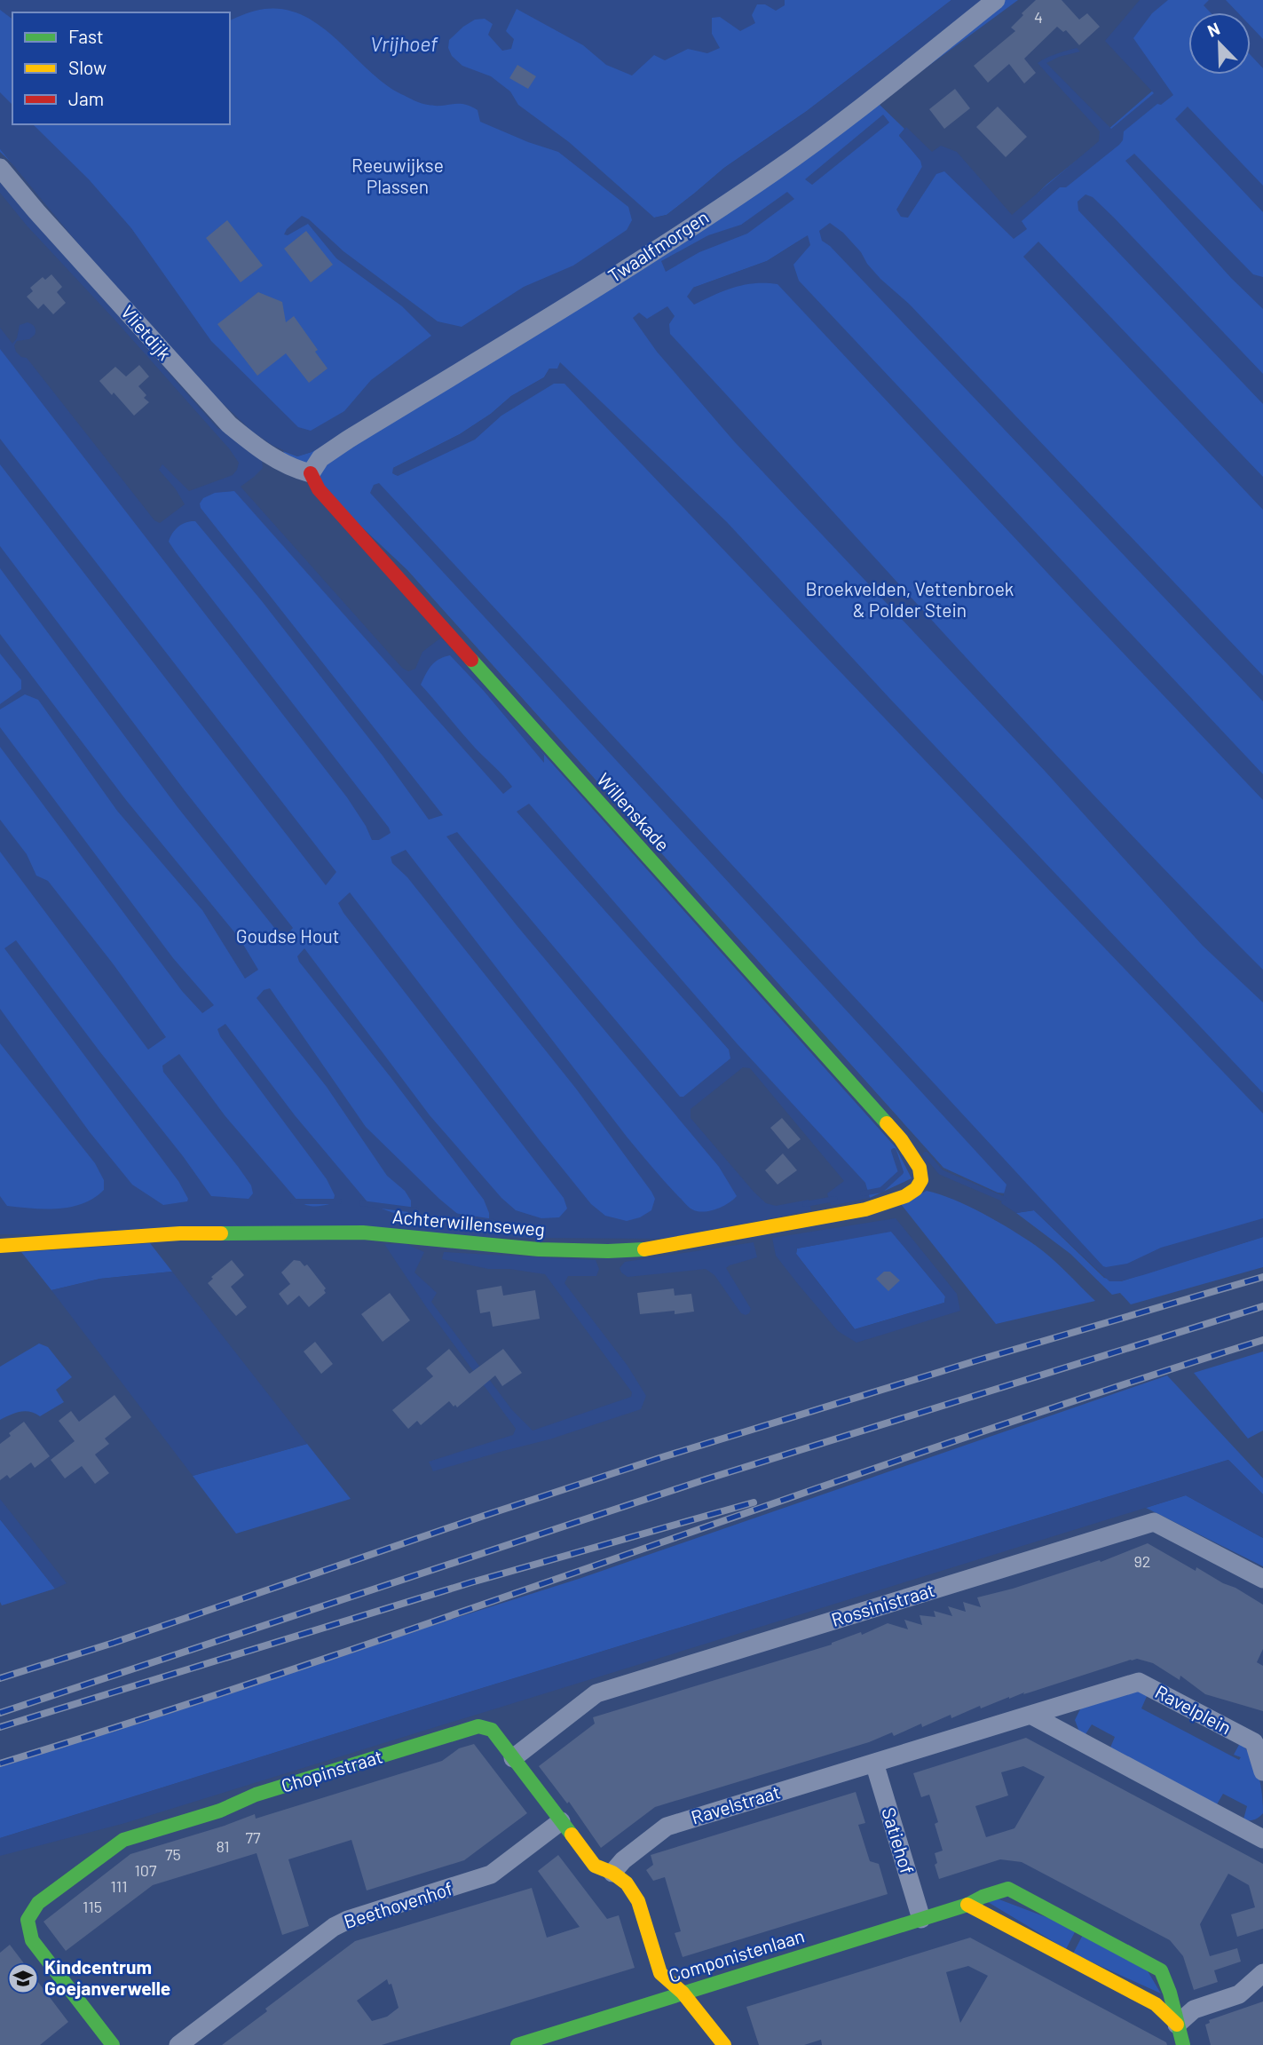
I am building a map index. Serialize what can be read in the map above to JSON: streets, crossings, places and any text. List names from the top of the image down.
{
  "streets": {
    "street": [
      "Twaalfmorgen",
      "Vlietdijk",
      "Willenskade",
      "Achterwillenseweg",
      "Rossinistraat",
      "Ravelplein",
      "Chopinstraat",
      "Ravelstraat",
      "Satiehof",
      "Beethovenhof",
      "Componistenlaan"
    ]
  },
  "crossings": [
    ["Twaalfmorgen", "Vlietdijk"],
    ["Twaalfmorgen", "Willenskade"],
    ["Vlietdijk", "Willenskade"],
    ["Willenskade", "Achterwillenseweg"],
    ["Rossinistraat", "Chopinstraat"],
    ["Ravelplein", "Ravelstraat"],
    ["Ravelplein", "Satiehof"],
    ["Chopinstraat", "Ravelstraat"],
    ["Chopinstraat", "Beethovenhof"],
    ["Chopinstraat", "Componistenlaan"],
    ["Ravelstraat", "Satiehof"],
    ["Satiehof", "Componistenlaan"]
  ],
  "water": ["Vrijhoef"],
  "parks": ["Reeuwijkse Plassen", "Broekvelden, Vettenbroek & Polder Stein", "Goudse Hout"],
  "places": {
    "school or university": ["Kindcentrum Goejanverwelle"]
  },
  "house_numbers": [
    "4",
    "92",
    "77",
    "81",
    "75",
    "107",
    "111",
    "115"
  ],
  "legend": ["Fast", "Slow", "Jam"],
  "north": "top left"
}
